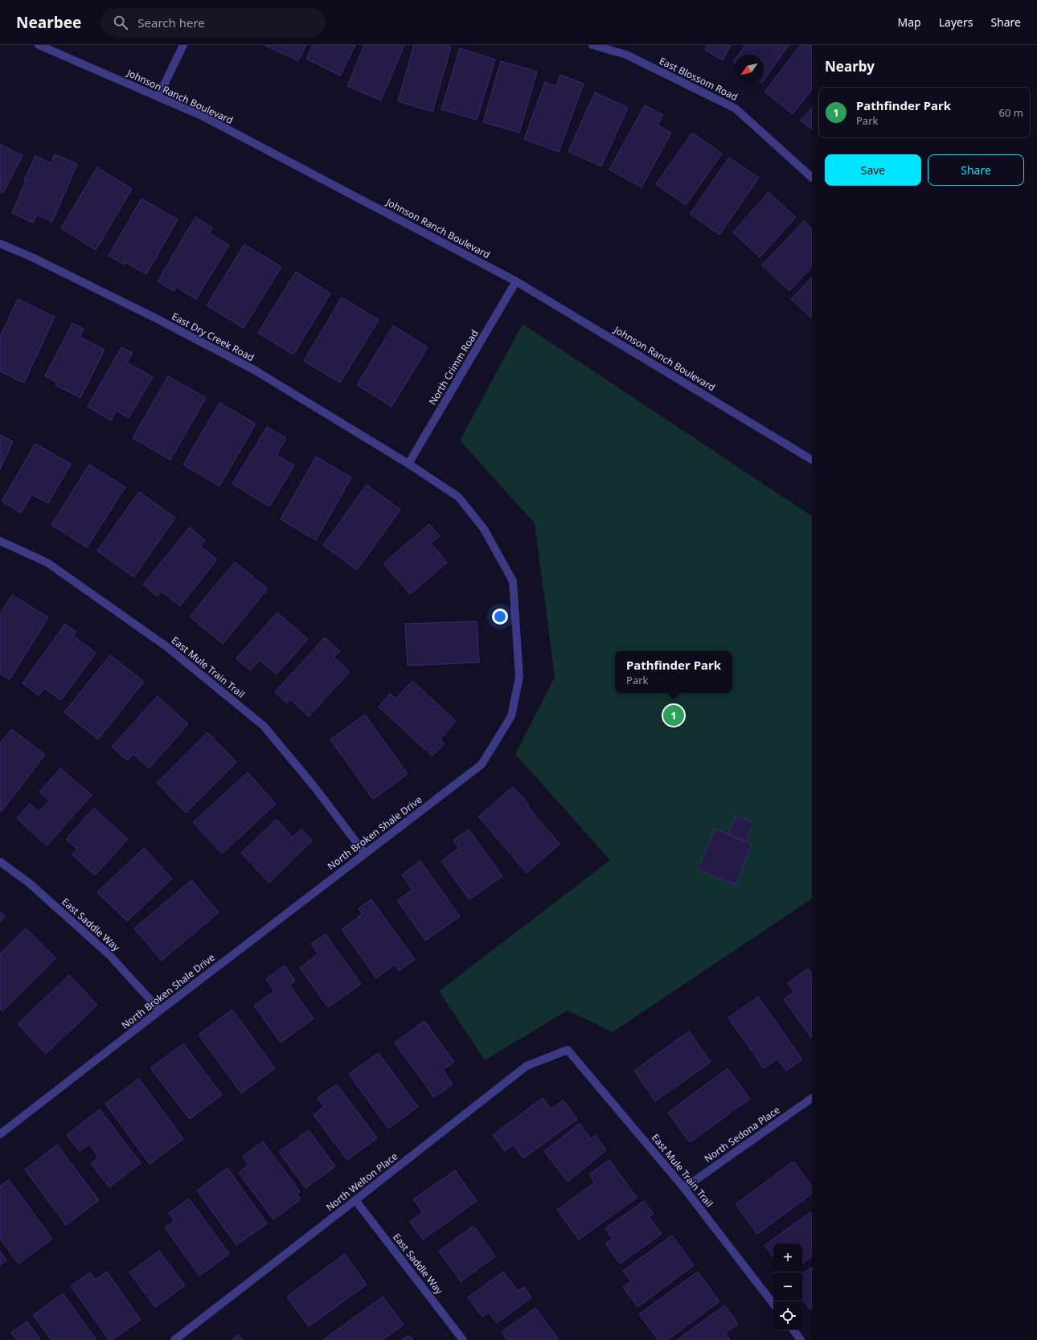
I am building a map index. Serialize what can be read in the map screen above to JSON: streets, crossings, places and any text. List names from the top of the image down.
{
  "streets": {
    "street": [
      "East Blossom Road",
      "Johnson Ranch Boulevard",
      "East Dry Creek Road",
      "North Crimm Road",
      "East Mule Train Trail",
      "North Broken Shale Drive",
      "East Saddle Way",
      "North Sedona Place",
      "North Welton Place"
    ]
  },
  "crossings": [
    ["Johnson Ranch Boulevard", "North Crimm Road"],
    ["East Dry Creek Road", "North Crimm Road"],
    ["East Dry Creek Road", "North Broken Shale Drive"],
    ["North Crimm Road", "North Broken Shale Drive"],
    ["East Mule Train Trail", "North Broken Shale Drive"],
    ["East Mule Train Trail", "North Sedona Place"],
    ["East Mule Train Trail", "North Welton Place"],
    ["North Broken Shale Drive", "East Saddle Way"],
    ["East Saddle Way", "North Welton Place"]
  ],
  "north": "bottom left",
  "page": {
    "header": "Nearbee",
    "search": "Search here",
    "nav": ["Map", "Layers", "Share"],
    "heading": "Nearby",
    "list": [
      {
        "mark": "1",
        "name": "Pathfinder Park",
        "note": "Park",
        "value": "60 m"
      }
    ],
    "buttons": ["Save", "Share"],
    "popup": ["Pathfinder Park", "Park"],
    "pins": "1",
    "map_buttons": ["+", "−"]
  }
}
